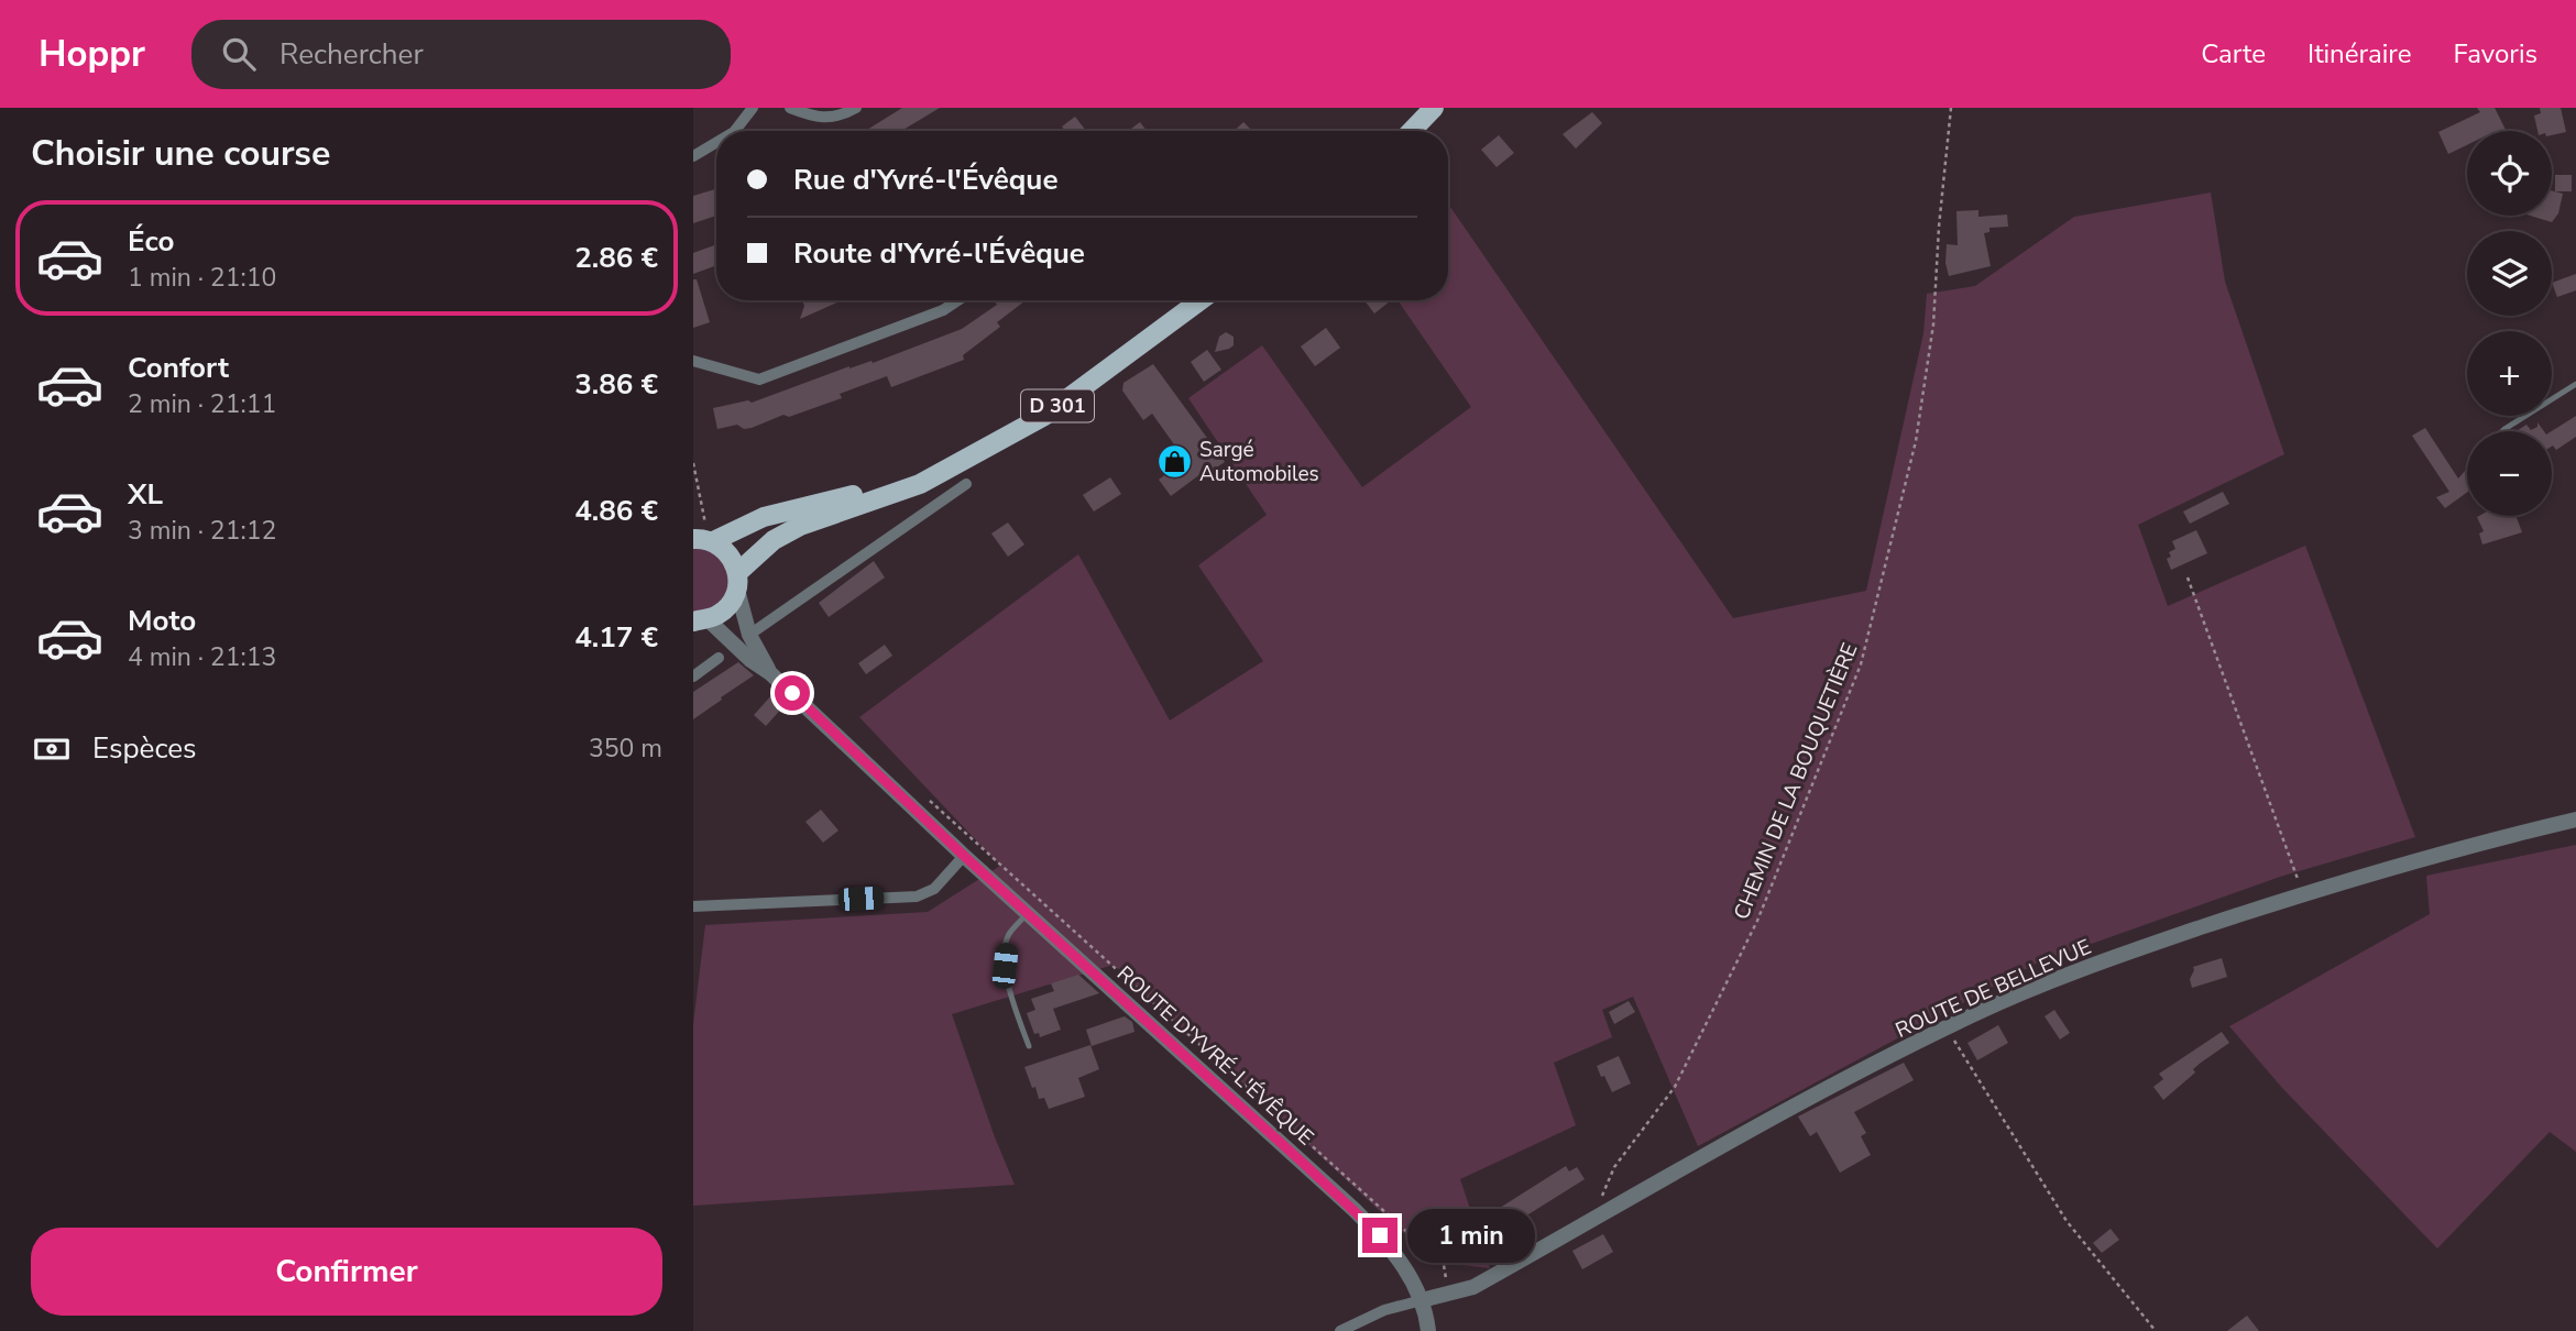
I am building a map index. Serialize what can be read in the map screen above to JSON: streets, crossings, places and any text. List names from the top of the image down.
{
  "streets": {
    "main road": ["D 301"],
    "street": ["ROUTE DE BELLEVUE", "ROUTE D'YVRÉ-L'ÉVÊQUE"],
    "path": ["CHEMIN DE LA BOUQUETIÈRE"]
  },
  "crossings": [
    ["ROUTE DE BELLEVUE", "ROUTE D'YVRÉ-L'ÉVÊQUE"]
  ],
  "places": {
    "shop": ["Sargé Automobiles"]
  },
  "page": {
    "header": "Hoppr",
    "search": "Rechercher",
    "nav": ["Carte", "Itinéraire", "Favoris"],
    "heading": "Choisir une course",
    "map_buttons": ["+", "−"],
    "banner": ["Rue d'Yvré-l'Évêque", "Route d'Yvré-l'Évêque"],
    "list": [
      {
        "name": "Éco",
        "note": "1 min · 21:10",
        "value": "2.86 €"
      },
      {
        "name": "Confort",
        "note": "2 min · 21:11",
        "value": "3.86 €"
      },
      {
        "name": "XL",
        "note": "3 min · 21:12",
        "value": "4.86 €"
      },
      {
        "name": "Moto",
        "note": "4 min · 21:13",
        "value": "4.17 €"
      }
    ],
    "pay": ["Espèces", "350 m"],
    "bubble": "1 min",
    "buttons": "Confirmer"
  }
}
